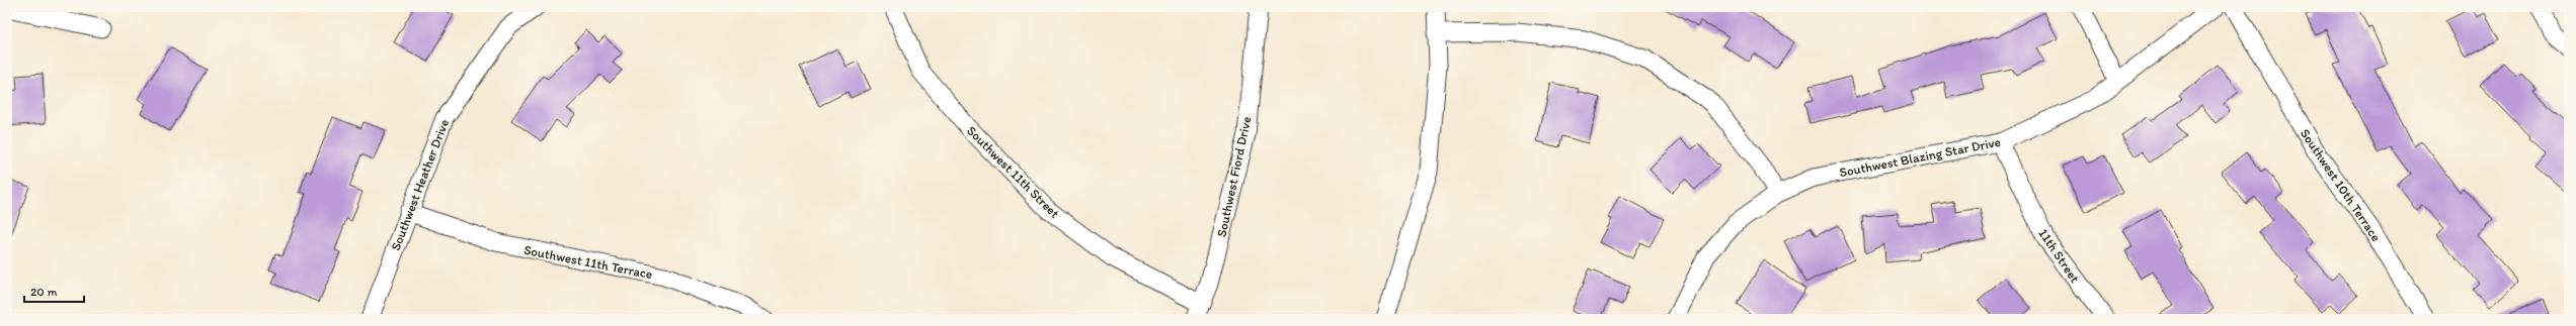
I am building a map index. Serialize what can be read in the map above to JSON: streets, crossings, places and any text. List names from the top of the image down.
{
  "streets": {
    "street": [
      "Southwest Blazing Star Drive",
      "Southwest 11th Street",
      "Southwest Fiord Drive",
      "Southwest Heather Drive",
      "Southwest 10th Terrace",
      "11th Street",
      "Southwest 11th Terrace"
    ]
  },
  "crossings": [
    ["Southwest Blazing Star Drive", "11th Street"],
    ["Southwest 11th Street", "Southwest Fiord Drive"],
    ["Southwest Heather Drive", "Southwest 11th Terrace"]
  ],
  "scale_bar": "20 m"
}
